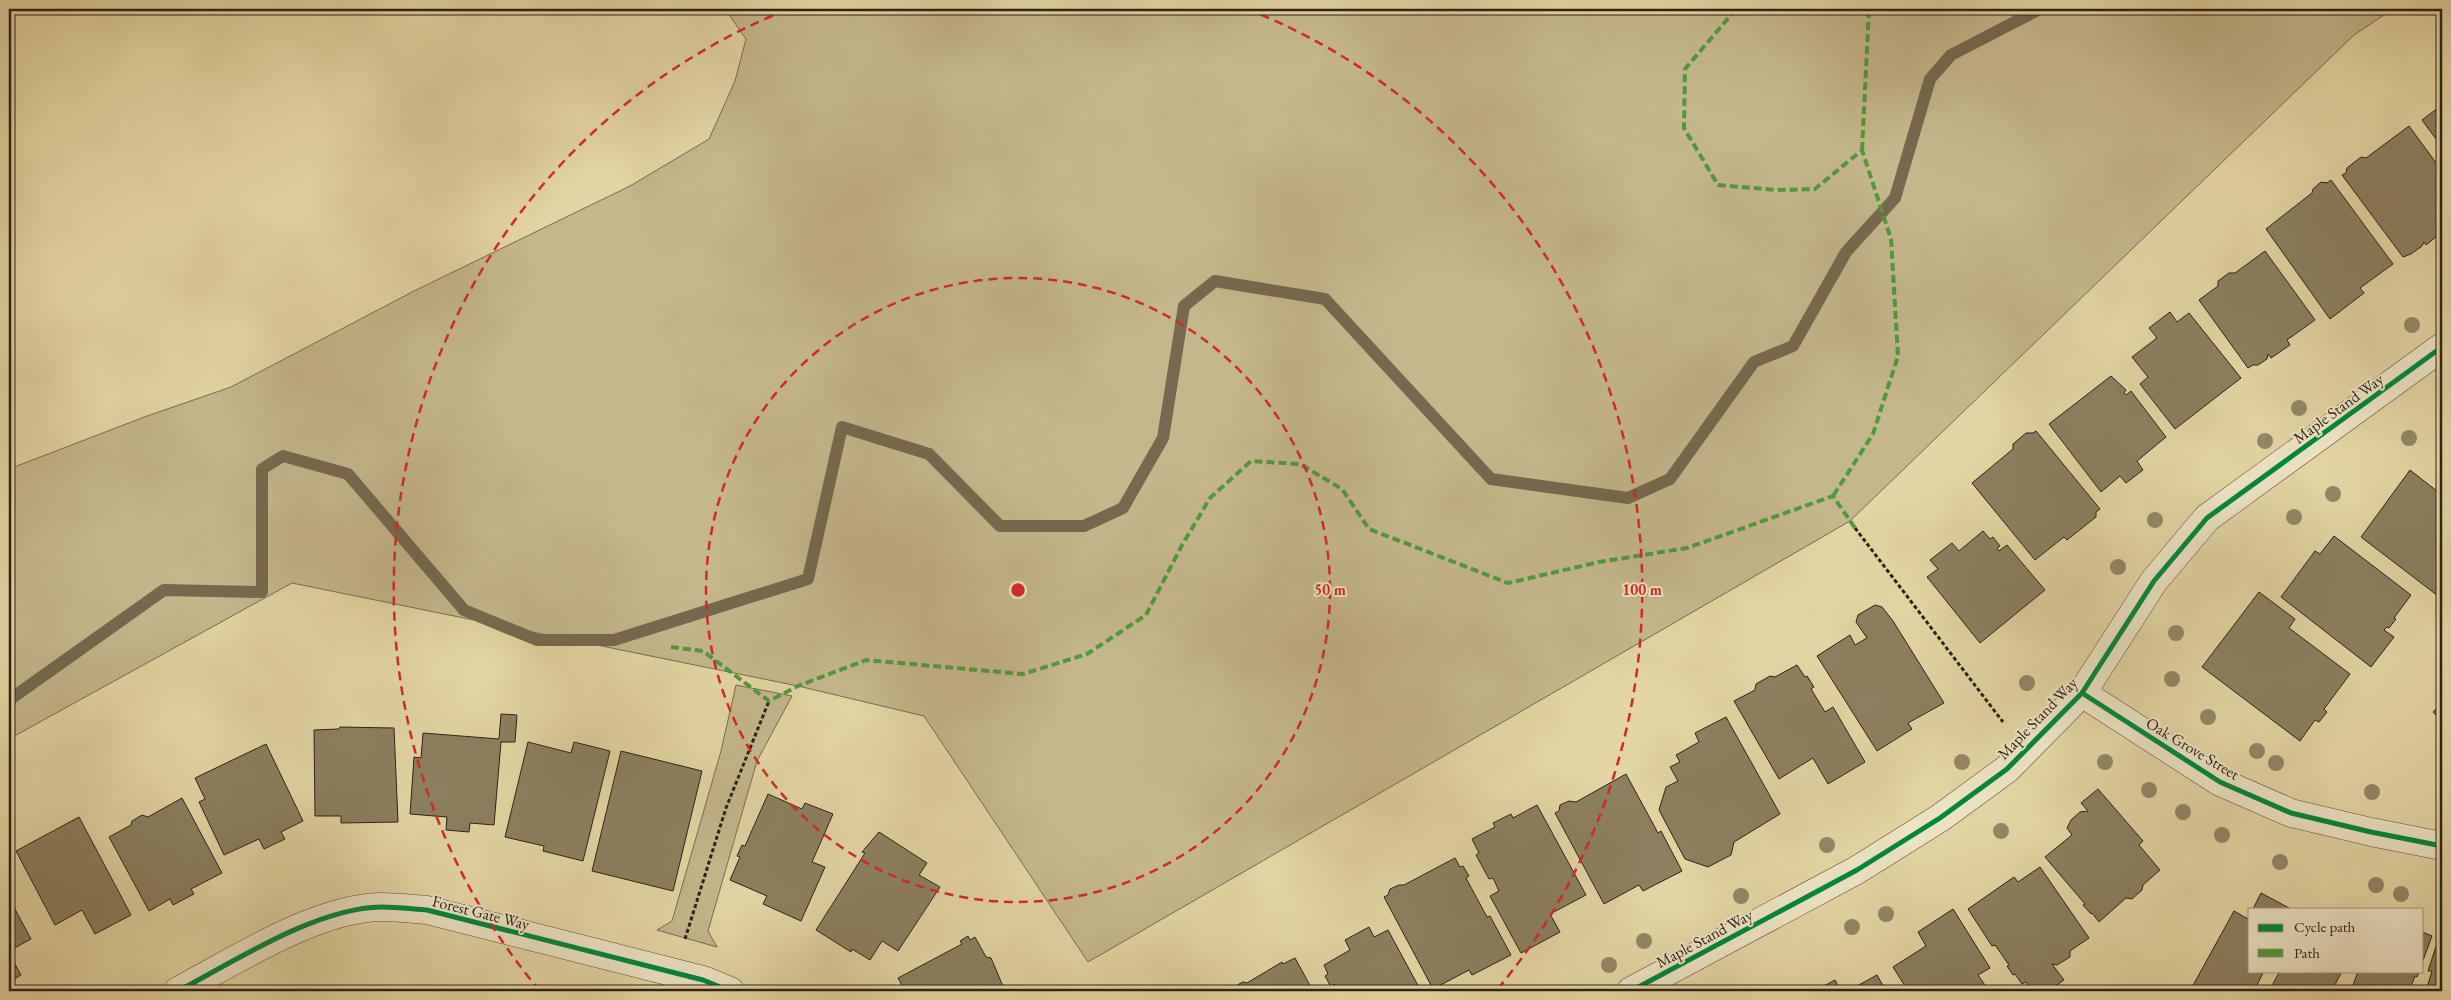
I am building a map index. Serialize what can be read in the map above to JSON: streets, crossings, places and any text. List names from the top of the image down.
{
  "streets": {
    "street": ["Maple Stand Way", "Oak Grove Street", "Forest Gate Way"]
  },
  "crossings": [
    ["Maple Stand Way", "Oak Grove Street"]
  ],
  "legend": ["Cycle path", "Path"],
  "rings": ["50 m", "100 m"]
}
